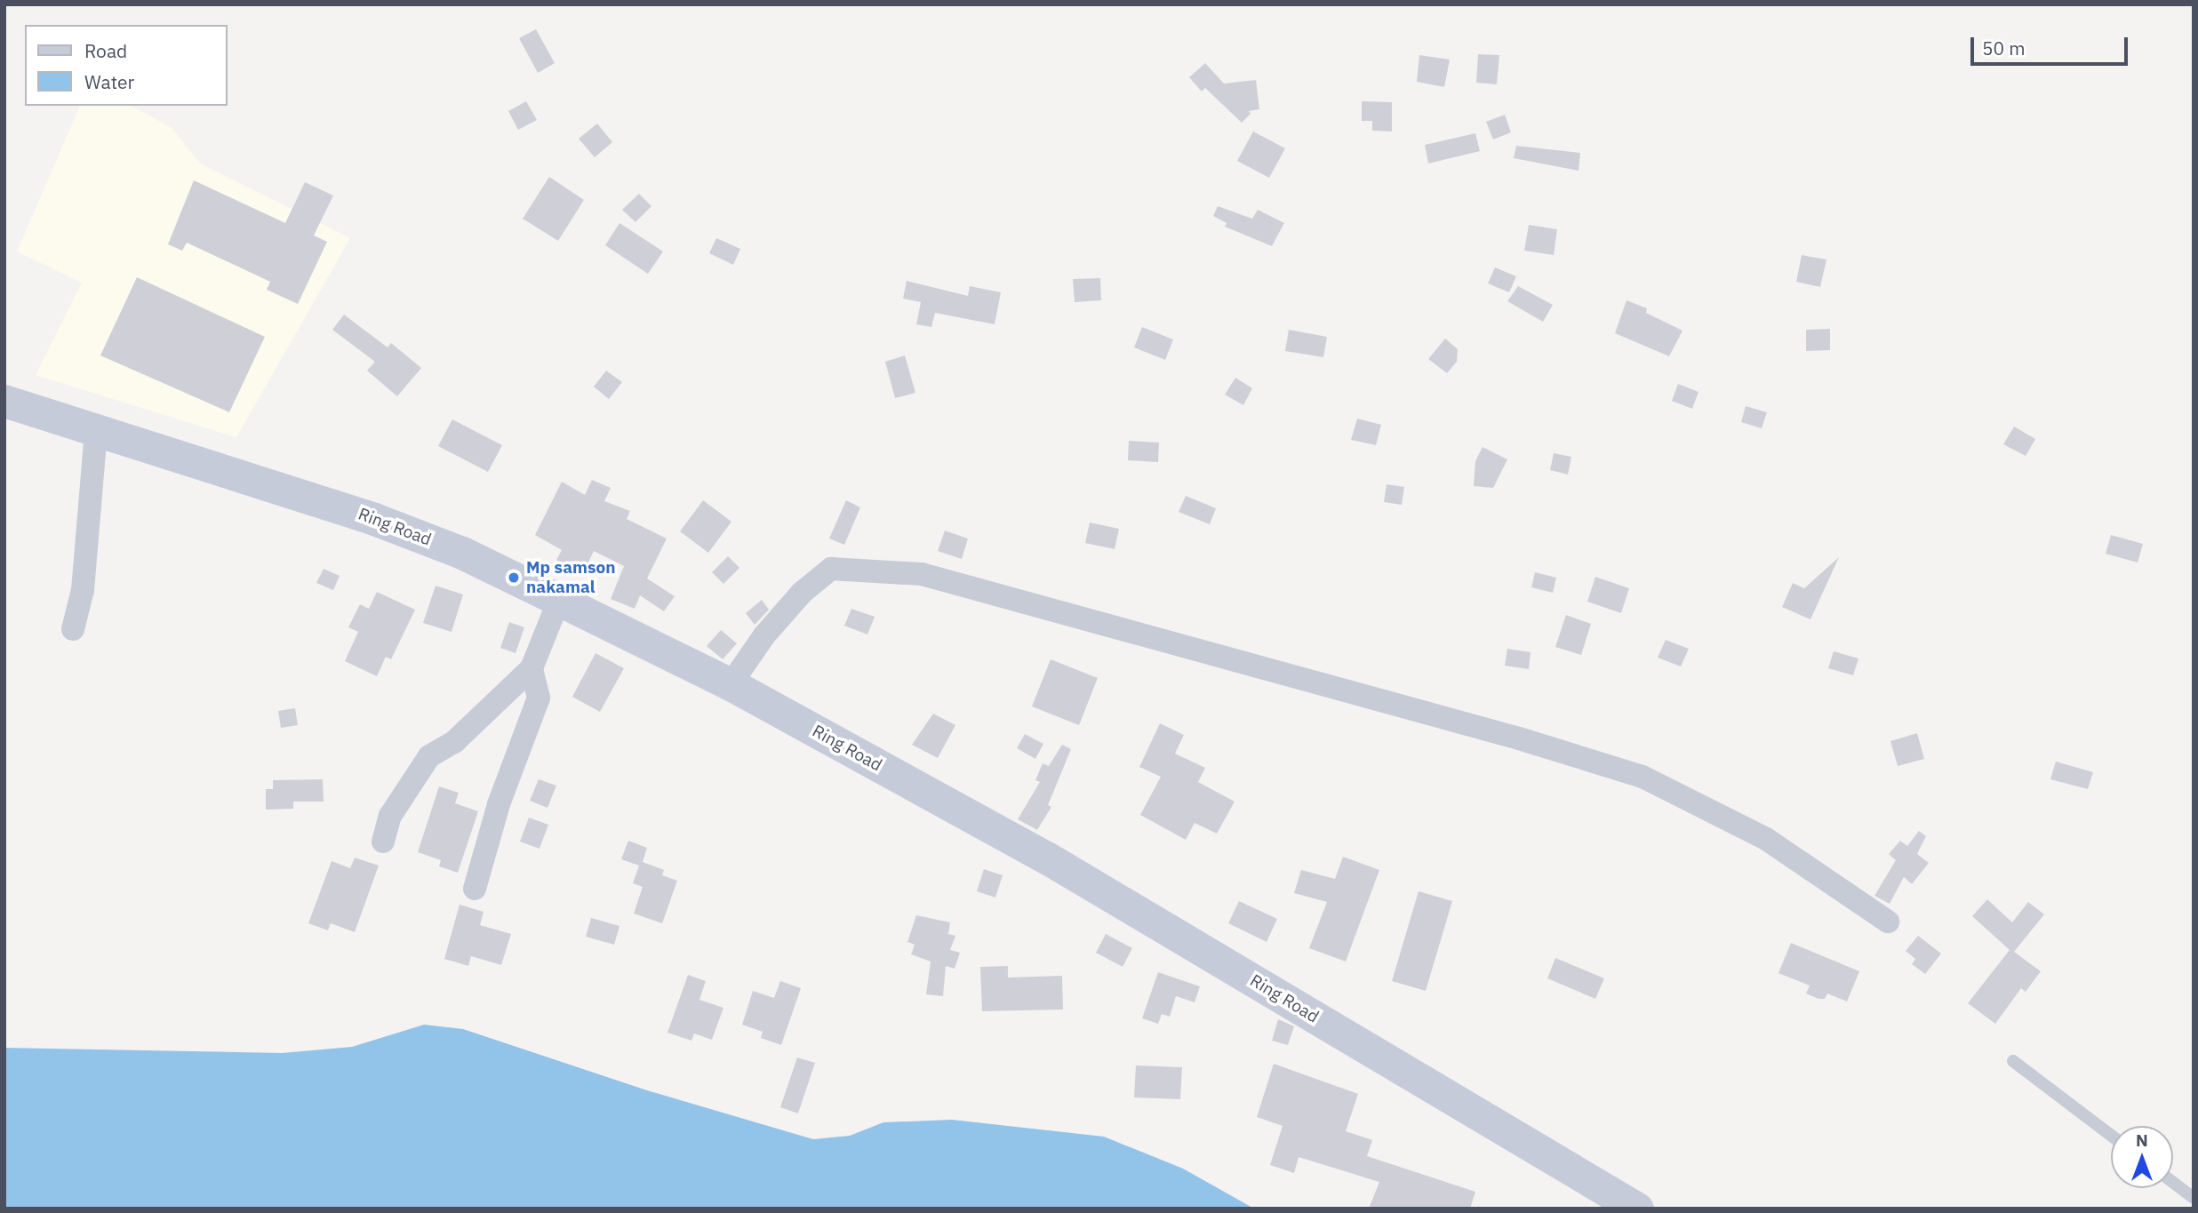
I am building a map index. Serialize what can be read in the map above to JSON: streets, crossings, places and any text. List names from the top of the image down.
{
  "streets": {
    "main road": ["Ring Road"]
  },
  "places": ["Mp samson nakamal"],
  "legend": ["Road", "Water"],
  "scale_bar": "50 m",
  "north": "top"
}
